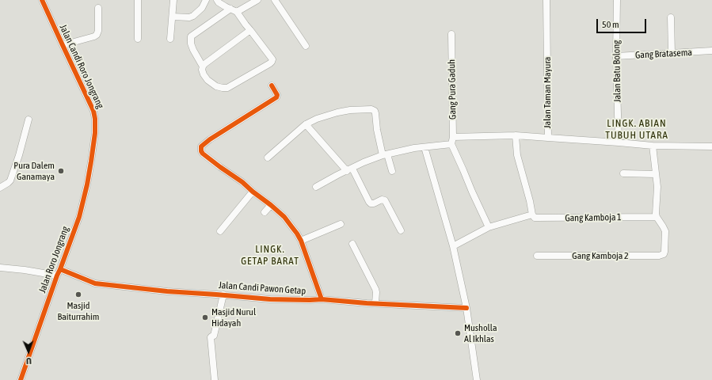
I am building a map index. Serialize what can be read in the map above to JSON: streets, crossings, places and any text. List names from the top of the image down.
{
  "streets": {
    "street": [
      "Gang Bratasema",
      "Jalan Candi Roro Jongrang",
      "Jalan Batu Bolong",
      "Gang Pura Gaduh",
      "Jalan Taman Mayura",
      "Gang Kamboja 1",
      "Gang Kamboja 2",
      "Jalan Roro Jongrang",
      "Jalan Candi Pawon Getap"
    ]
  },
  "crossings": [
    ["Gang Bratasema", "Jalan Batu Bolong"],
    ["Jalan Candi Roro Jongrang", "Jalan Roro Jongrang"],
    ["Jalan Batu Bolong", "Jalan Taman Mayura"],
    ["Gang Kamboja 1", "Gang Kamboja 2"],
    ["Jalan Roro Jongrang", "Jalan Candi Pawon Getap"]
  ],
  "districts": ["LINGK. ABIAN TUBUH UTARA", "LINGK. GETAP BARAT"],
  "places": [
    "Pura Dalem Ganamaya",
    "Masjid Baiturrahim",
    "Masjid Nurul Hidayah",
    "Musholla Al Ikhlas"
  ],
  "scale_bar": "50 m",
  "north": "bottom"
}
